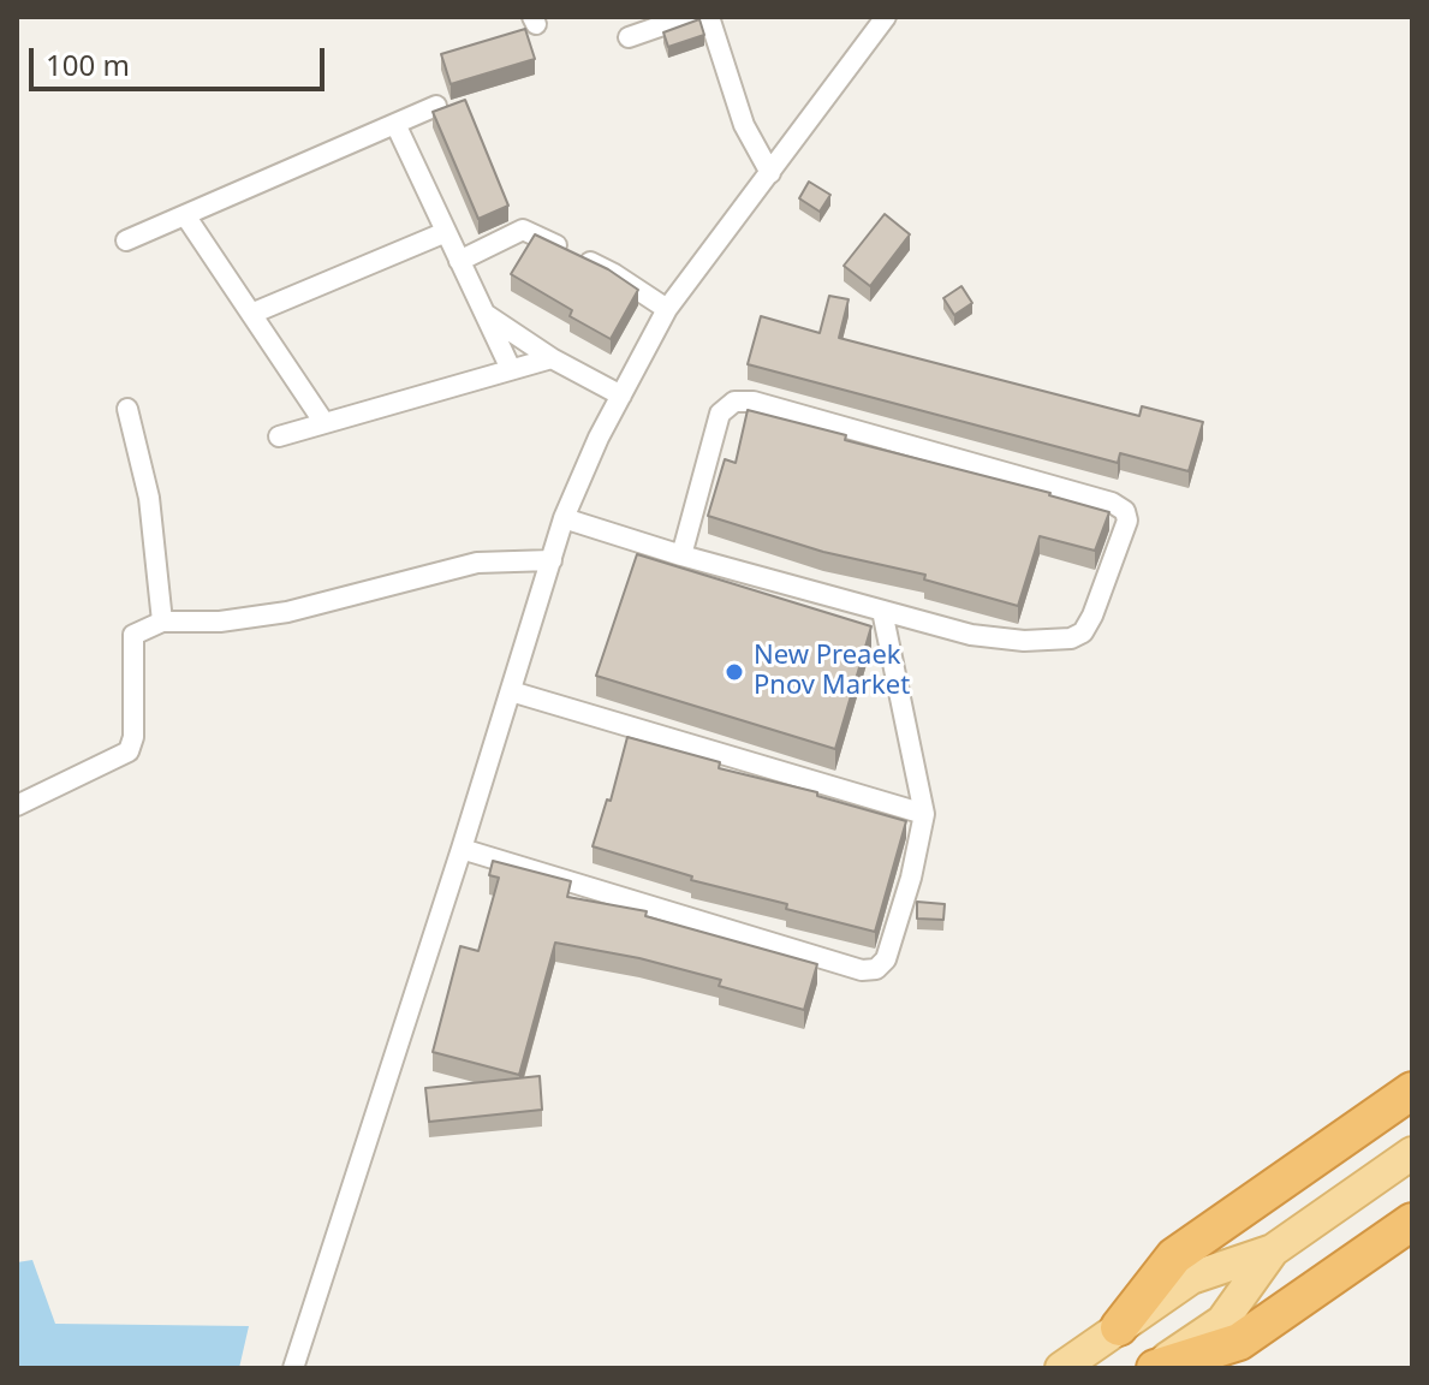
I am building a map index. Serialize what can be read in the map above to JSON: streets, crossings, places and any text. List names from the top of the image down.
{
  "places": ["New Preaek Pnov Market"],
  "scale_bar": "100 m"
}
